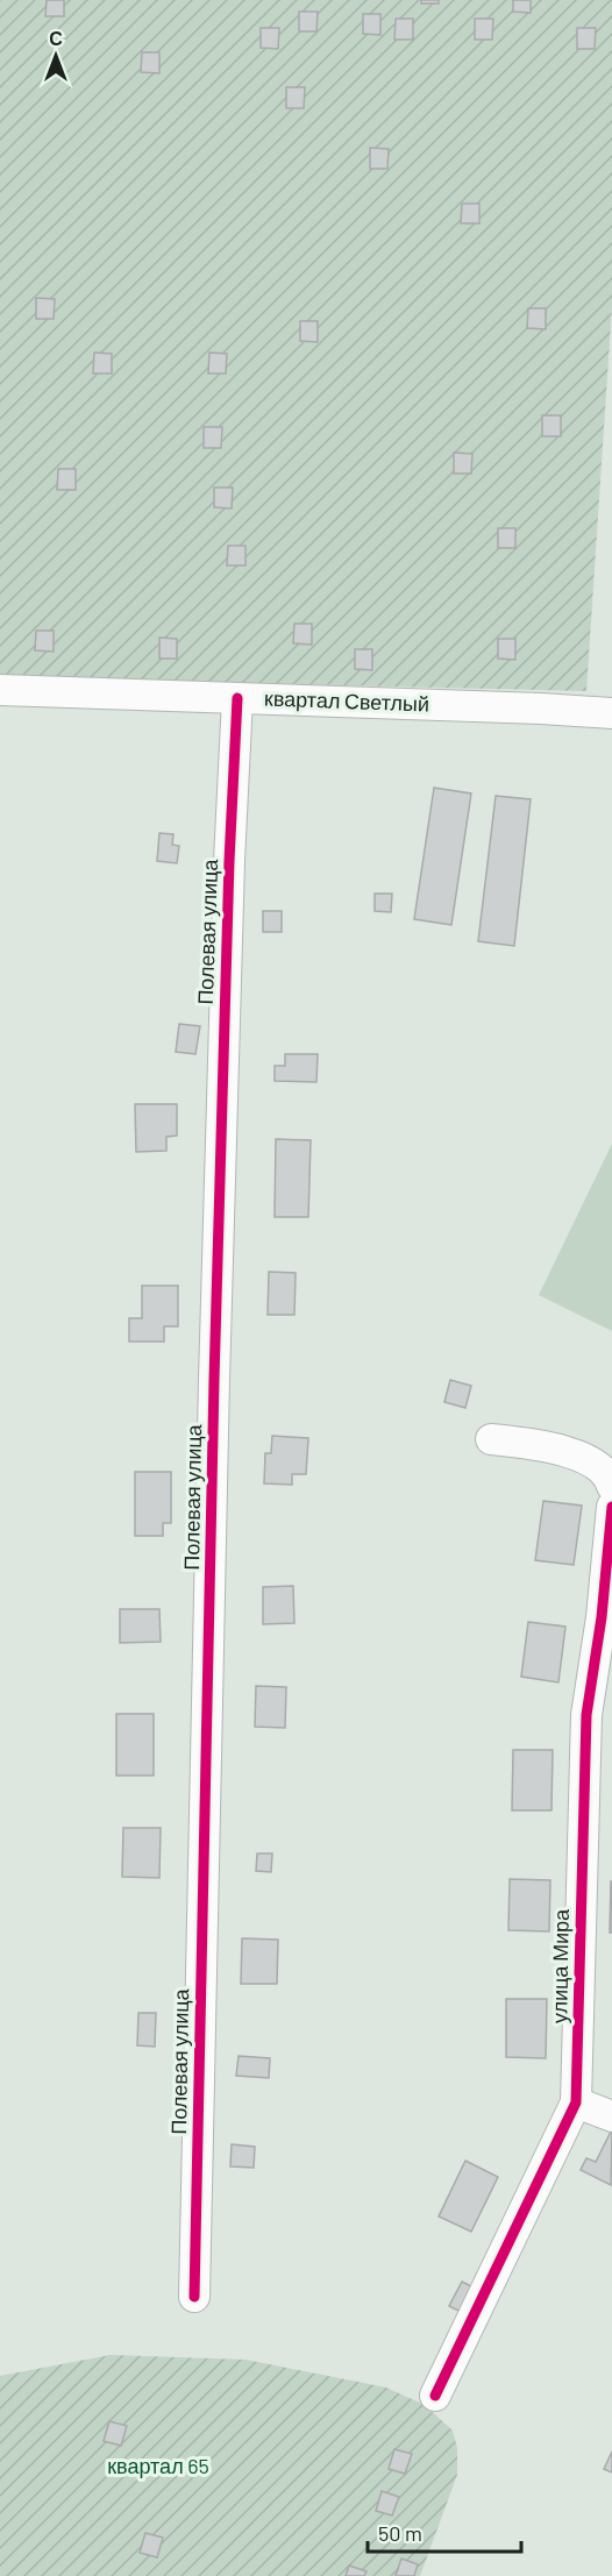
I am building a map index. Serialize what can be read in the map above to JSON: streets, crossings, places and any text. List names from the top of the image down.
{
  "streets": {
    "street": ["квартал Светлый", "Полевая улица", "улица Мира"]
  },
  "crossings": [
    ["квартал Светлый", "Полевая улица"]
  ],
  "parks": ["квартал 65"],
  "scale_bar": "50 m",
  "north": "top"
}
